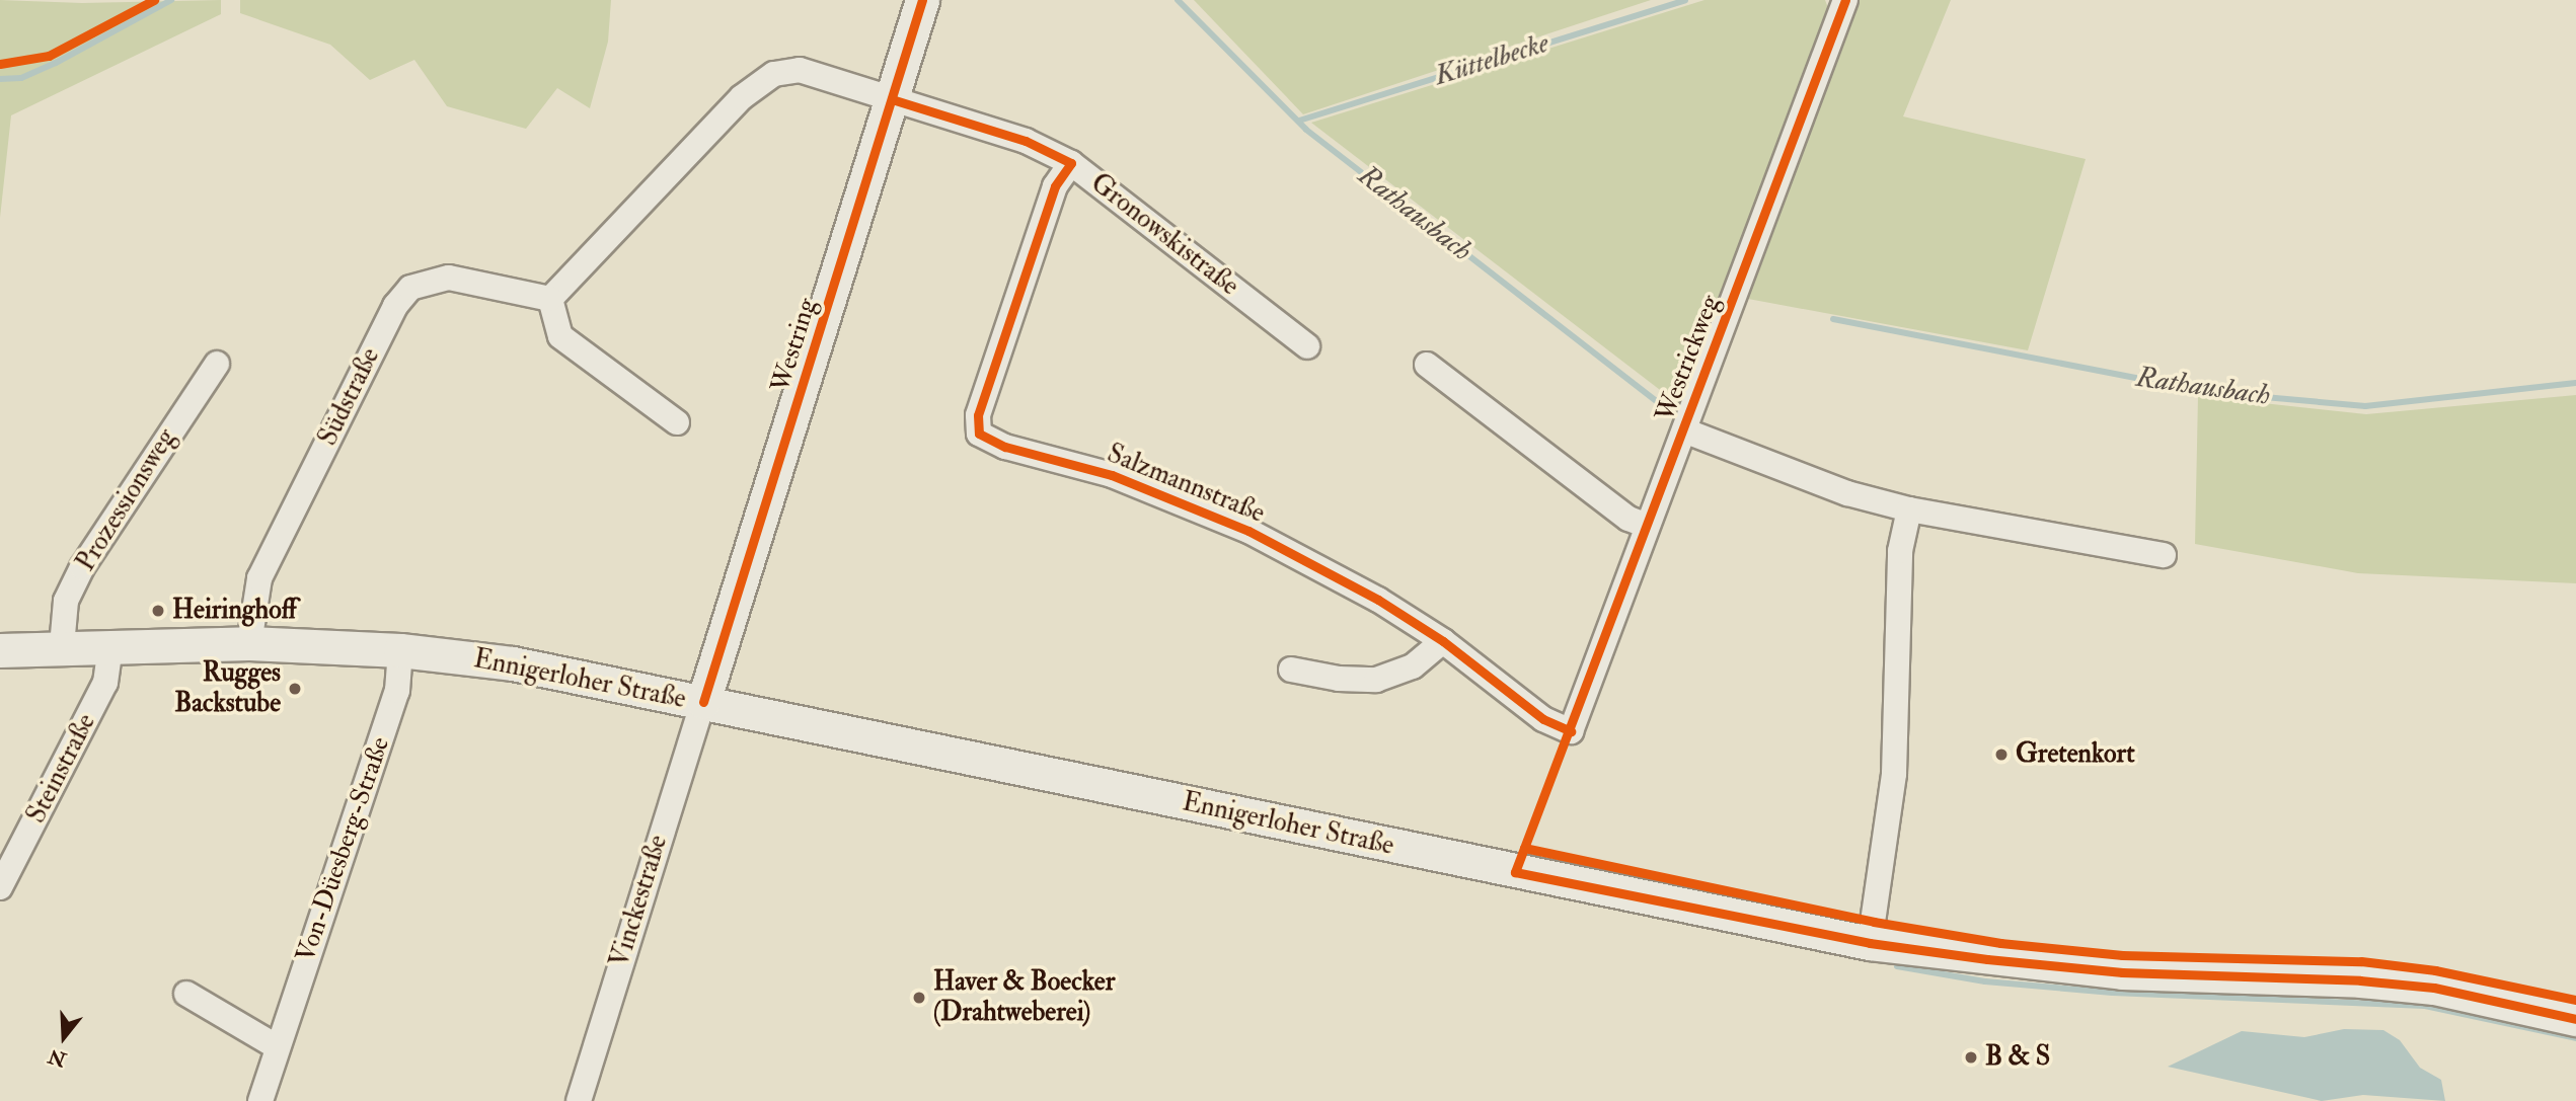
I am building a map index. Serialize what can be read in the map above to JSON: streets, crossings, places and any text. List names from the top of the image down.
{
  "streets": {
    "main road": ["Westring", "Ennigerloher Straße"],
    "street": [
      "Gronowskistraße",
      "Westrickweg",
      "Südstraße",
      "Salzmannstraße",
      "Prozessionsweg",
      "Steinstraße",
      "Von-Düesberg-Straße",
      "Vinckestraße"
    ]
  },
  "crossings": [
    ["Gronowskistraße", "Westring"],
    ["Gronowskistraße", "Salzmannstraße"],
    ["Westring", "Ennigerloher Straße"],
    ["Westring", "Vinckestraße"],
    ["Westrickweg", "Salzmannstraße"],
    ["Südstraße", "Ennigerloher Straße"],
    ["Prozessionsweg", "Ennigerloher Straße"],
    ["Ennigerloher Straße", "Steinstraße"],
    ["Ennigerloher Straße", "Von-Düesberg-Straße"],
    ["Ennigerloher Straße", "Vinckestraße"]
  ],
  "water": ["Küttelbecke", "Rathausbach"],
  "places": [
    "Heiringhoff",
    "Rugges Backstube",
    "Gretenkort",
    "Haver & Boecker (Drahtweberei)",
    "B & S"
  ],
  "north": "bottom"
}
